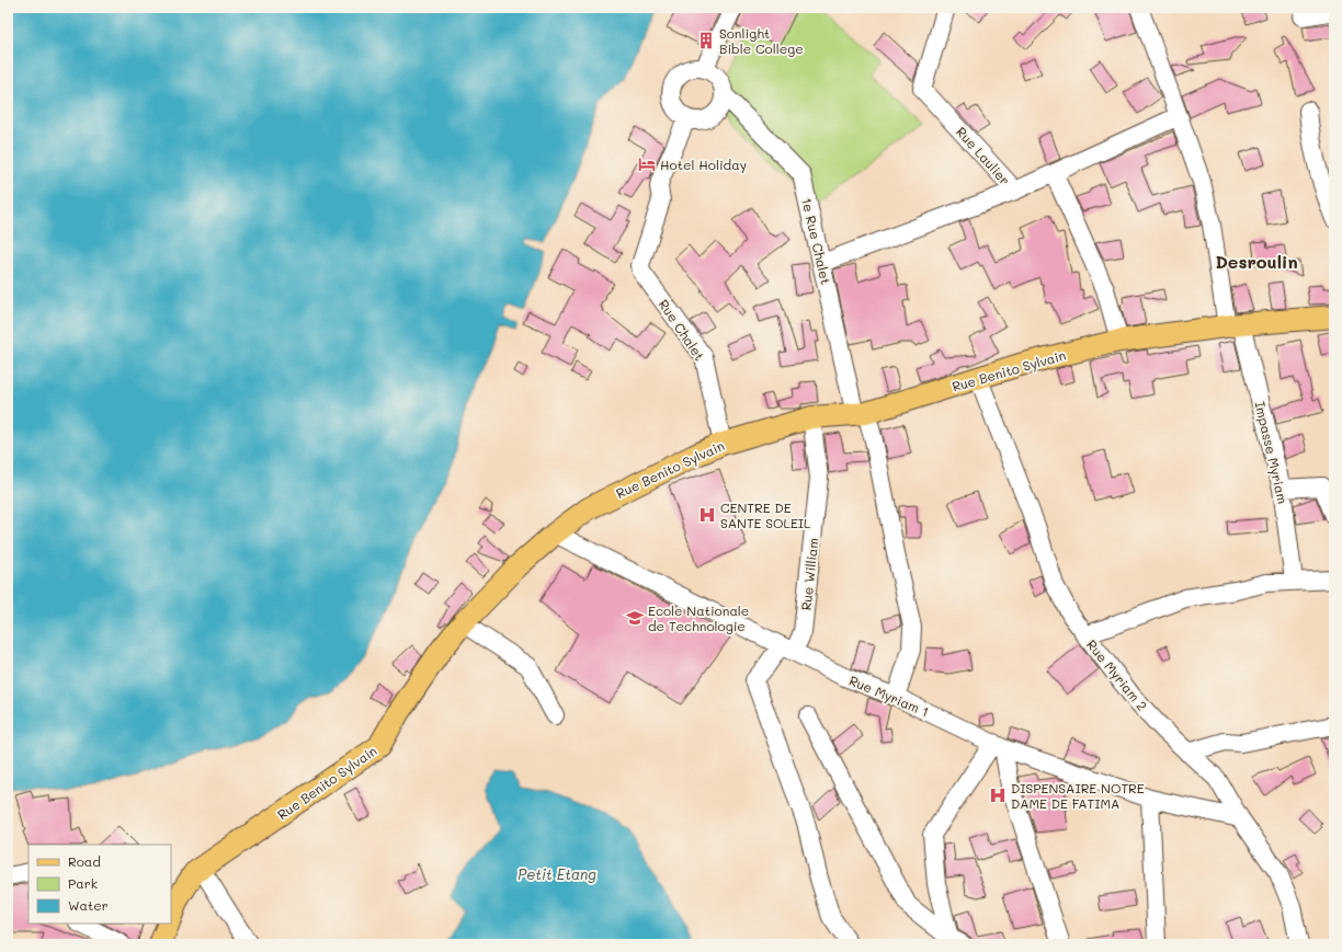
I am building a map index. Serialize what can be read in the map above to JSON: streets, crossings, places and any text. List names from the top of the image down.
{
  "streets": {
    "main road": ["Rue Benito Sylvain"],
    "street": [
      "Rue Laulier",
      "1e Rue Chalet",
      "Rue Chalet",
      "Impasse Myriam",
      "Rue William",
      "Rue Myriam 2",
      "Rue Myriam 1"
    ]
  },
  "crossings": [
    ["Rue Laulier", "1e Rue Chalet"],
    ["1e Rue Chalet", "Rue Chalet"],
    ["1e Rue Chalet", "Rue Benito Sylvain"],
    ["1e Rue Chalet", "Rue Myriam 1"],
    ["Rue Chalet", "Rue Benito Sylvain"],
    ["Rue Benito Sylvain", "Impasse Myriam"],
    ["Rue Benito Sylvain", "Rue William"],
    ["Rue Benito Sylvain", "Rue Myriam 2"],
    ["Rue Benito Sylvain", "Rue Myriam 1"],
    ["Rue William", "Rue Myriam 1"],
    ["Rue Myriam 2", "Rue Myriam 1"]
  ],
  "districts": ["Desroulin"],
  "water": ["Petit Etang"],
  "places": {
    "building": ["Sonlight Bible College"],
    "hotel": ["Hotel Holiday"],
    "hospital": ["CENTRE DE SANTE SOLEIL", "DISPENSAIRE NOTRE DAME DE FATIMA"],
    "school or university": ["Ecole Nationale de Technologie"]
  },
  "legend": ["Road", "Park", "Water"]
}
